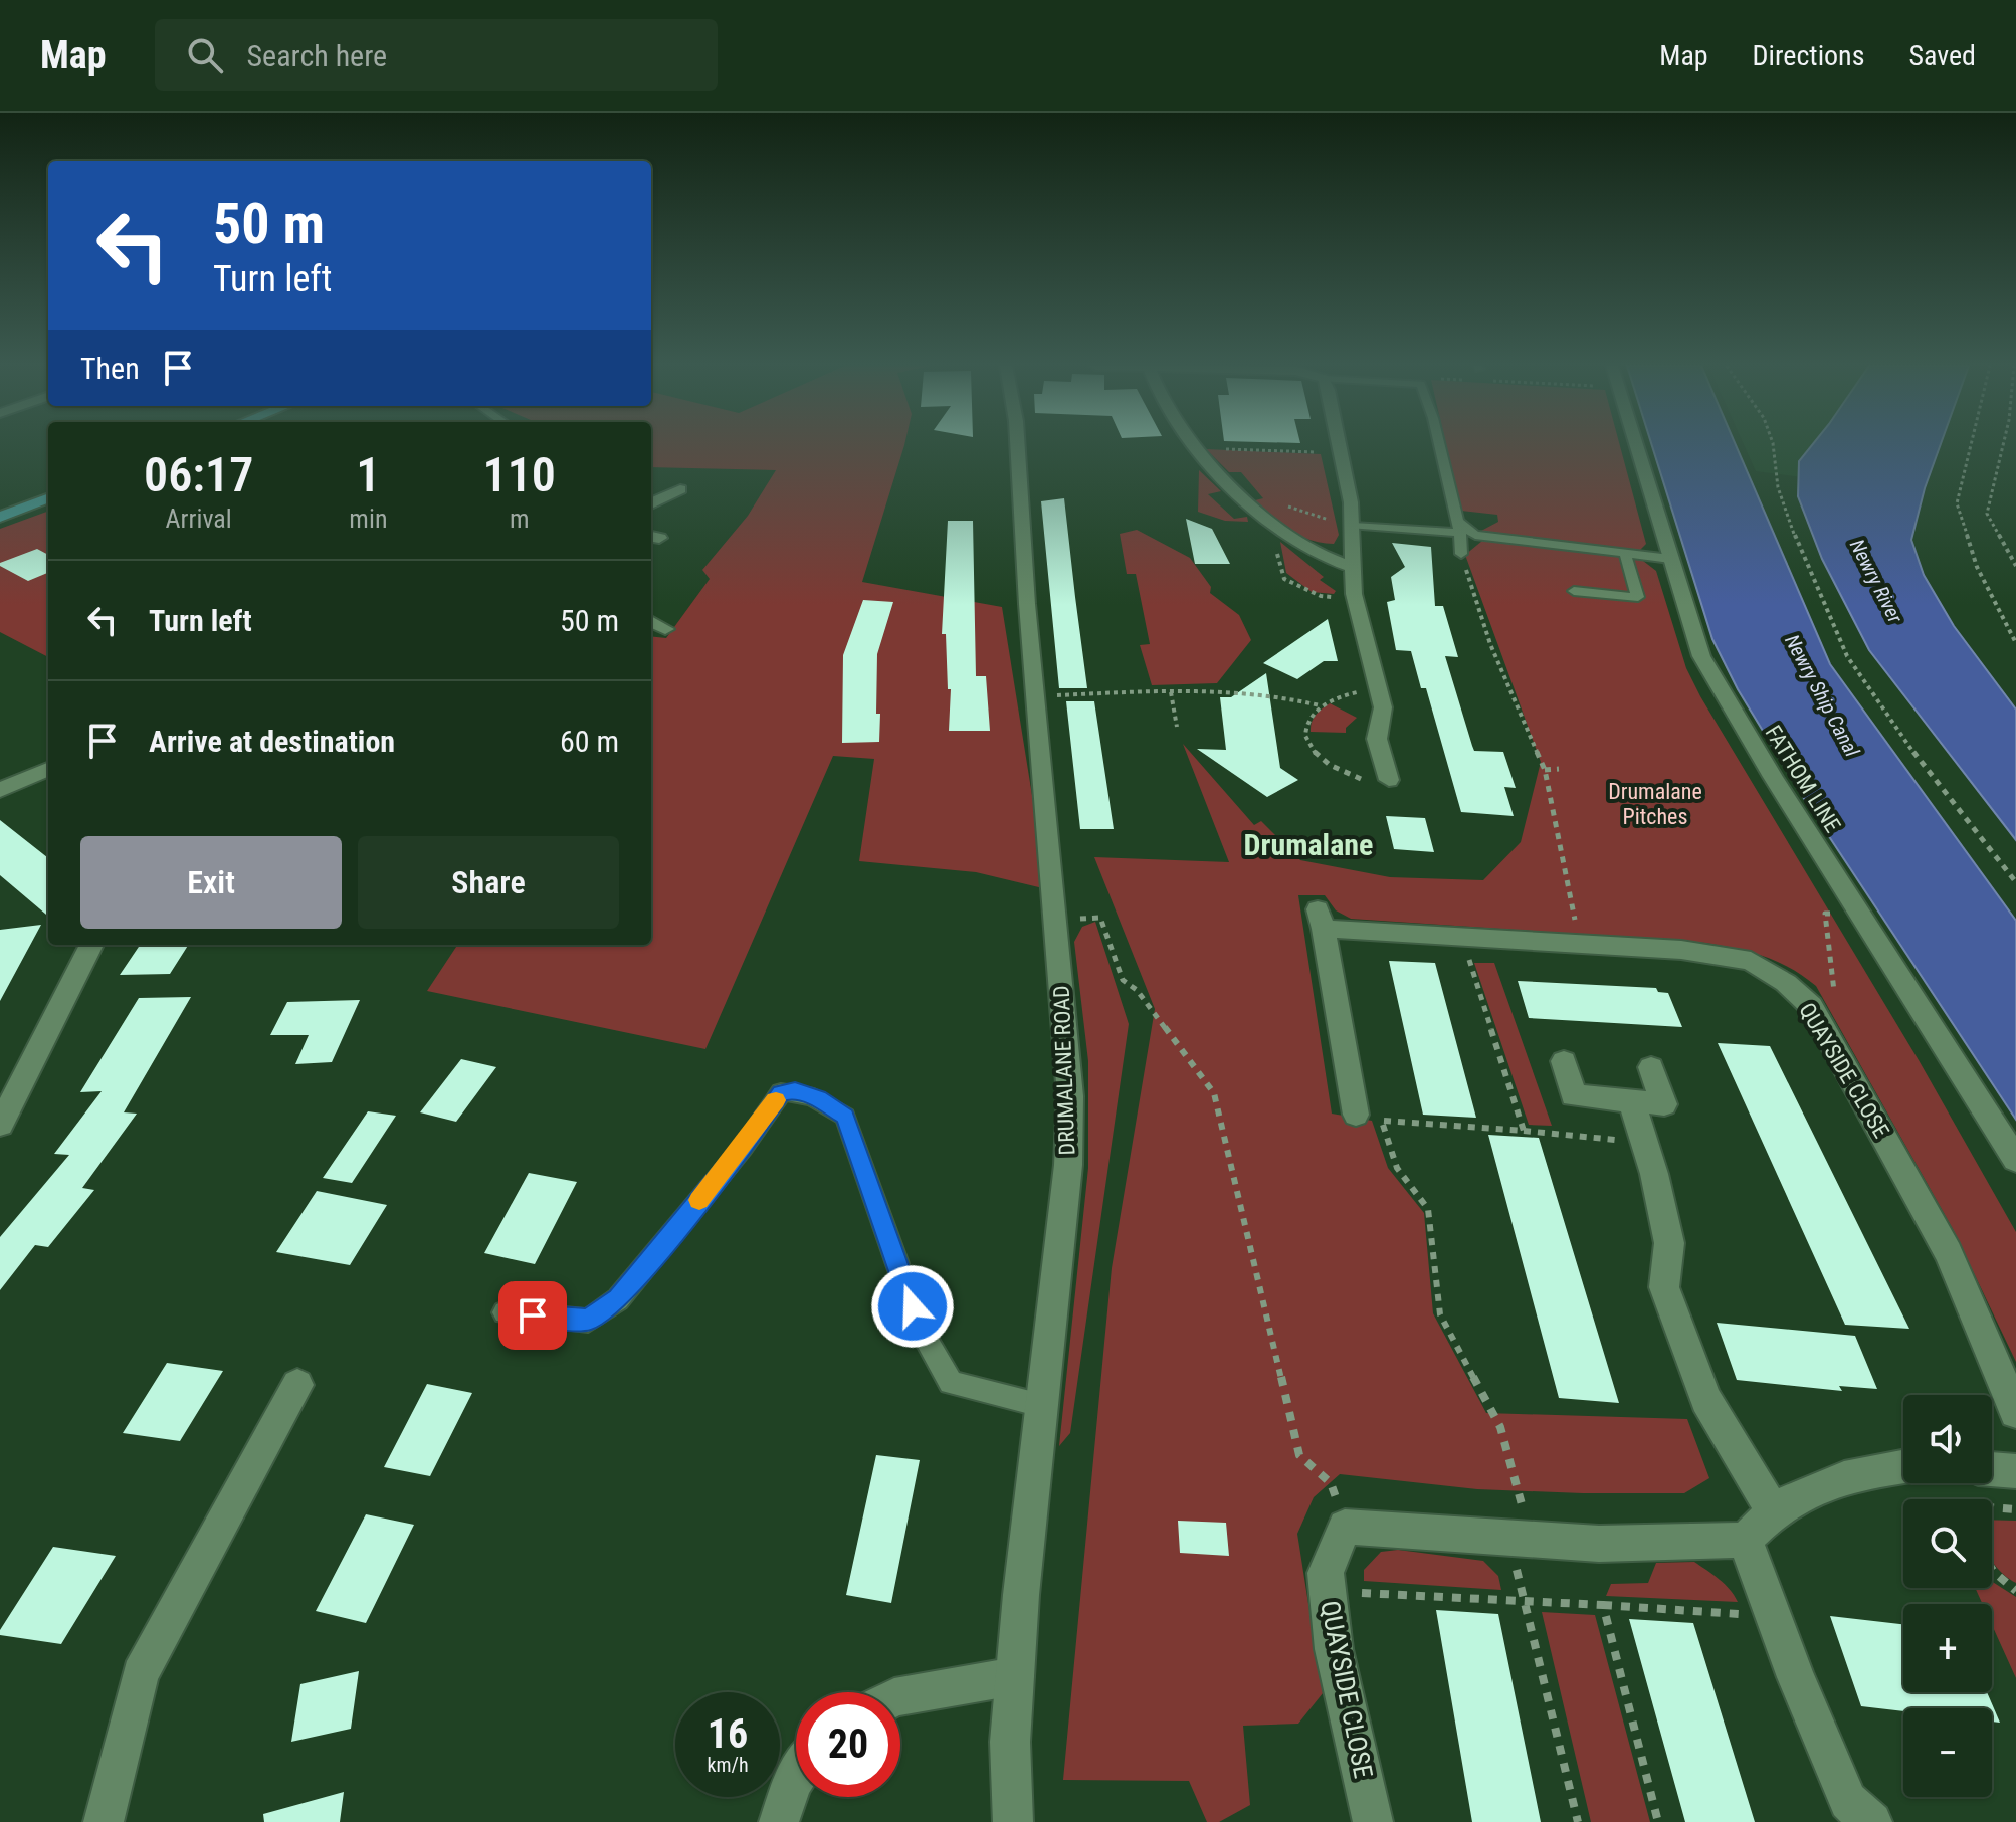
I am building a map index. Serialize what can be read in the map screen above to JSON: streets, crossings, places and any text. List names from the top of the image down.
{
  "streets": {
    "street": ["FATHOM LINE", "DRUMALANE ROAD", "QUAYSIDE CLOSE"]
  },
  "districts": ["Drumalane"],
  "water": ["Newry River", "Newry Ship Canal"],
  "parks": ["Drumalane Pitches"],
  "page": {
    "header": "Map",
    "search": "Search here",
    "nav": ["Map", "Directions", "Saved"],
    "turn": ["50 m", "Turn left"],
    "then": "Then",
    "eta": [
      "06:17",
      "Arrival",
      "1",
      "min",
      "110",
      "m"
    ],
    "list": [
      {
        "name": "Turn left",
        "value": "50 m"
      },
      {
        "name": "Arrive at destination",
        "value": "60 m"
      }
    ],
    "buttons": ["Exit", "Share"],
    "map_buttons": ["+", "−"],
    "speed": "16 km/h",
    "limit": "20"
  }
}
